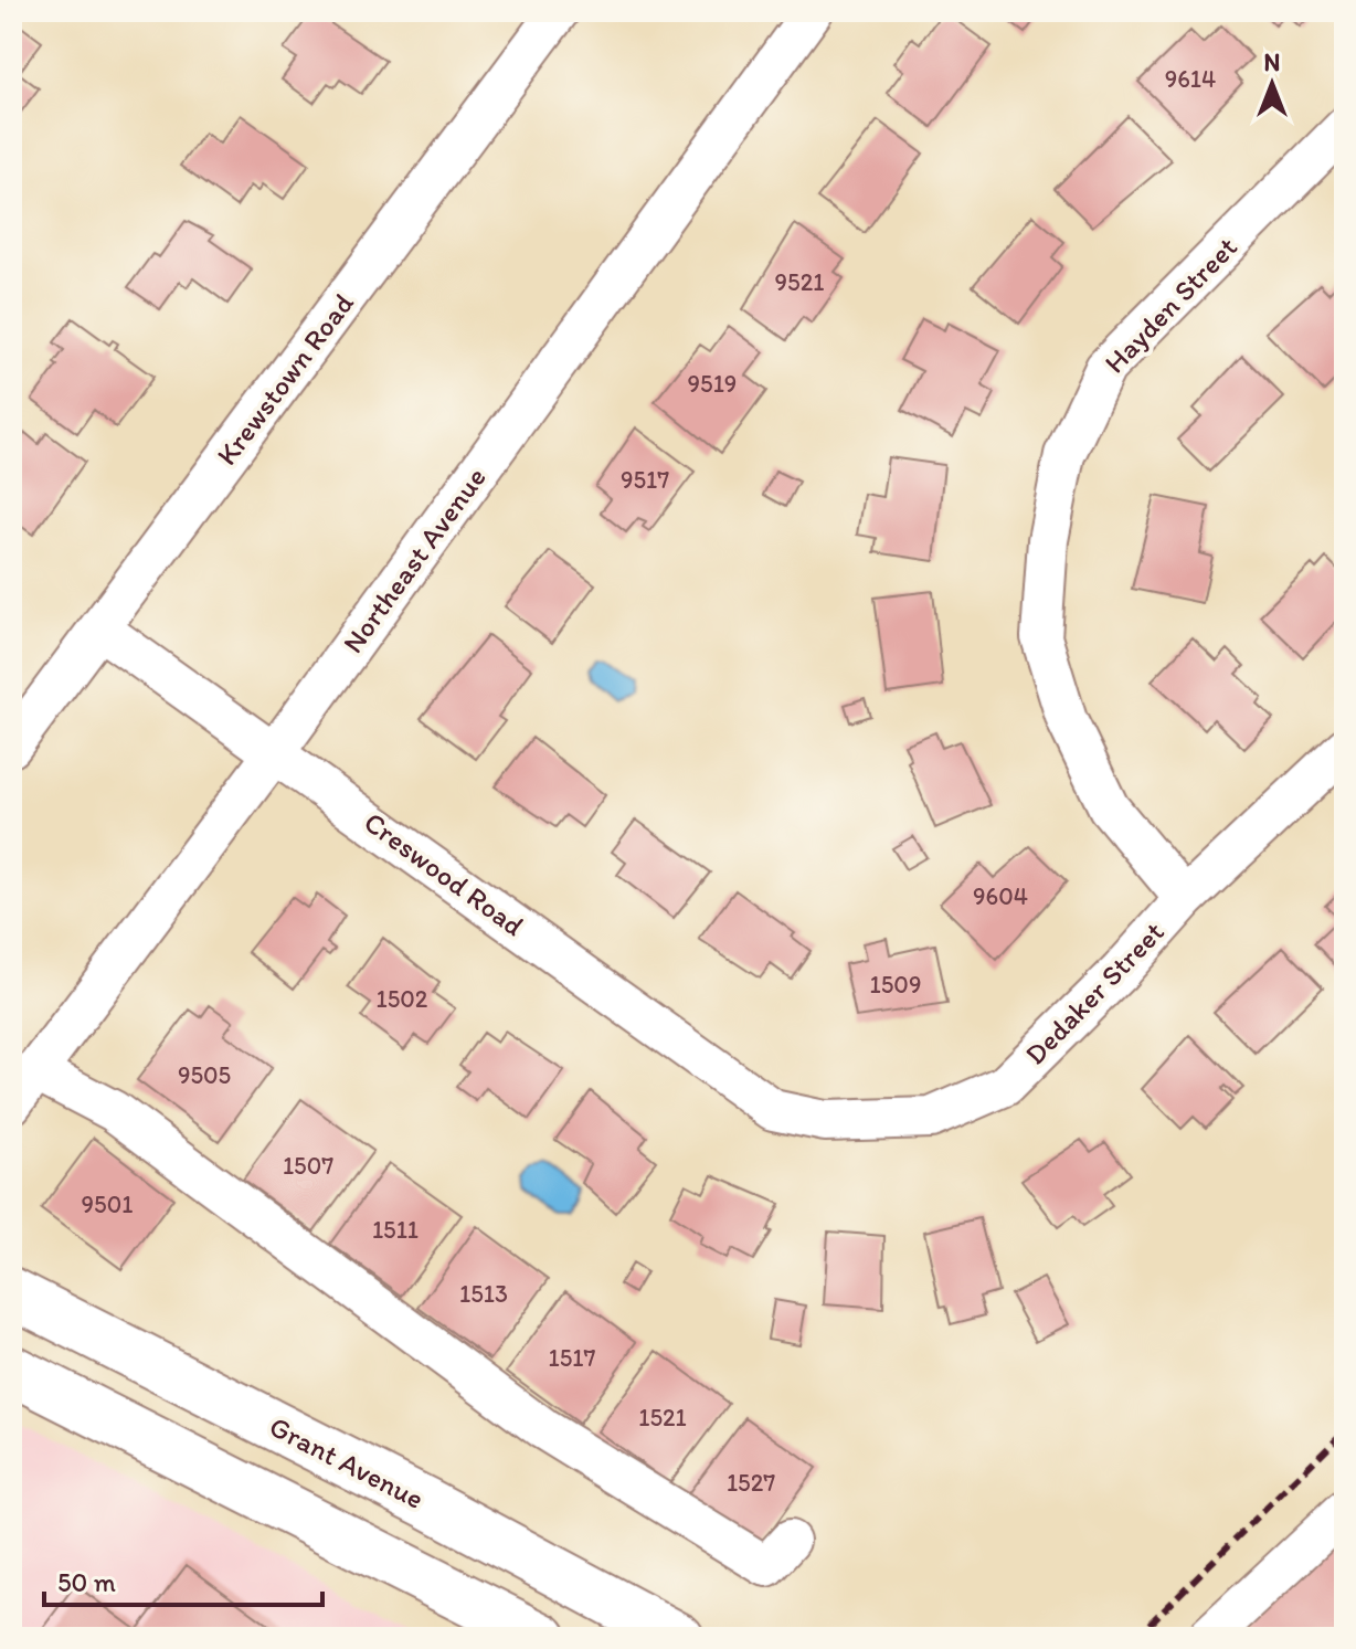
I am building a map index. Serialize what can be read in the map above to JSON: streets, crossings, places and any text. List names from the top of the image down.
{
  "streets": {
    "main road": ["Grant Avenue"],
    "street": [
      "Hayden Street",
      "Krewstown Road",
      "Northeast Avenue",
      "Creswood Road",
      "Dedaker Street"
    ]
  },
  "crossings": [
    ["Hayden Street", "Dedaker Street"],
    ["Krewstown Road", "Creswood Road"],
    ["Northeast Avenue", "Creswood Road"],
    ["Creswood Road", "Dedaker Street"]
  ],
  "house_numbers": [
    "9614",
    "9521",
    "9519",
    "9517",
    "9604",
    "1509",
    "1502",
    "9505",
    "1507",
    "9501",
    "1511",
    "1513",
    "1517",
    "1521",
    "1527"
  ],
  "scale_bar": "50 m",
  "north": "top"
}
